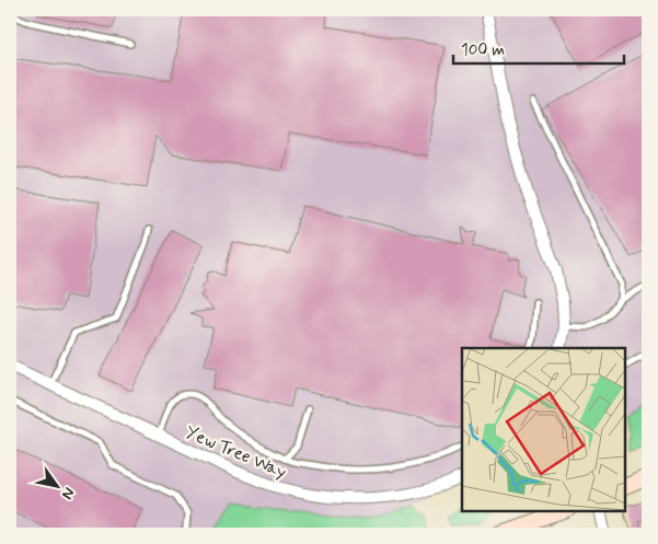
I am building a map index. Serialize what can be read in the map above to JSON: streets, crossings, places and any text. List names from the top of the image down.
{
  "streets": {
    "street": ["Yew Tree Way"]
  },
  "scale_bar": "100 m",
  "north": "bottom right"
}
